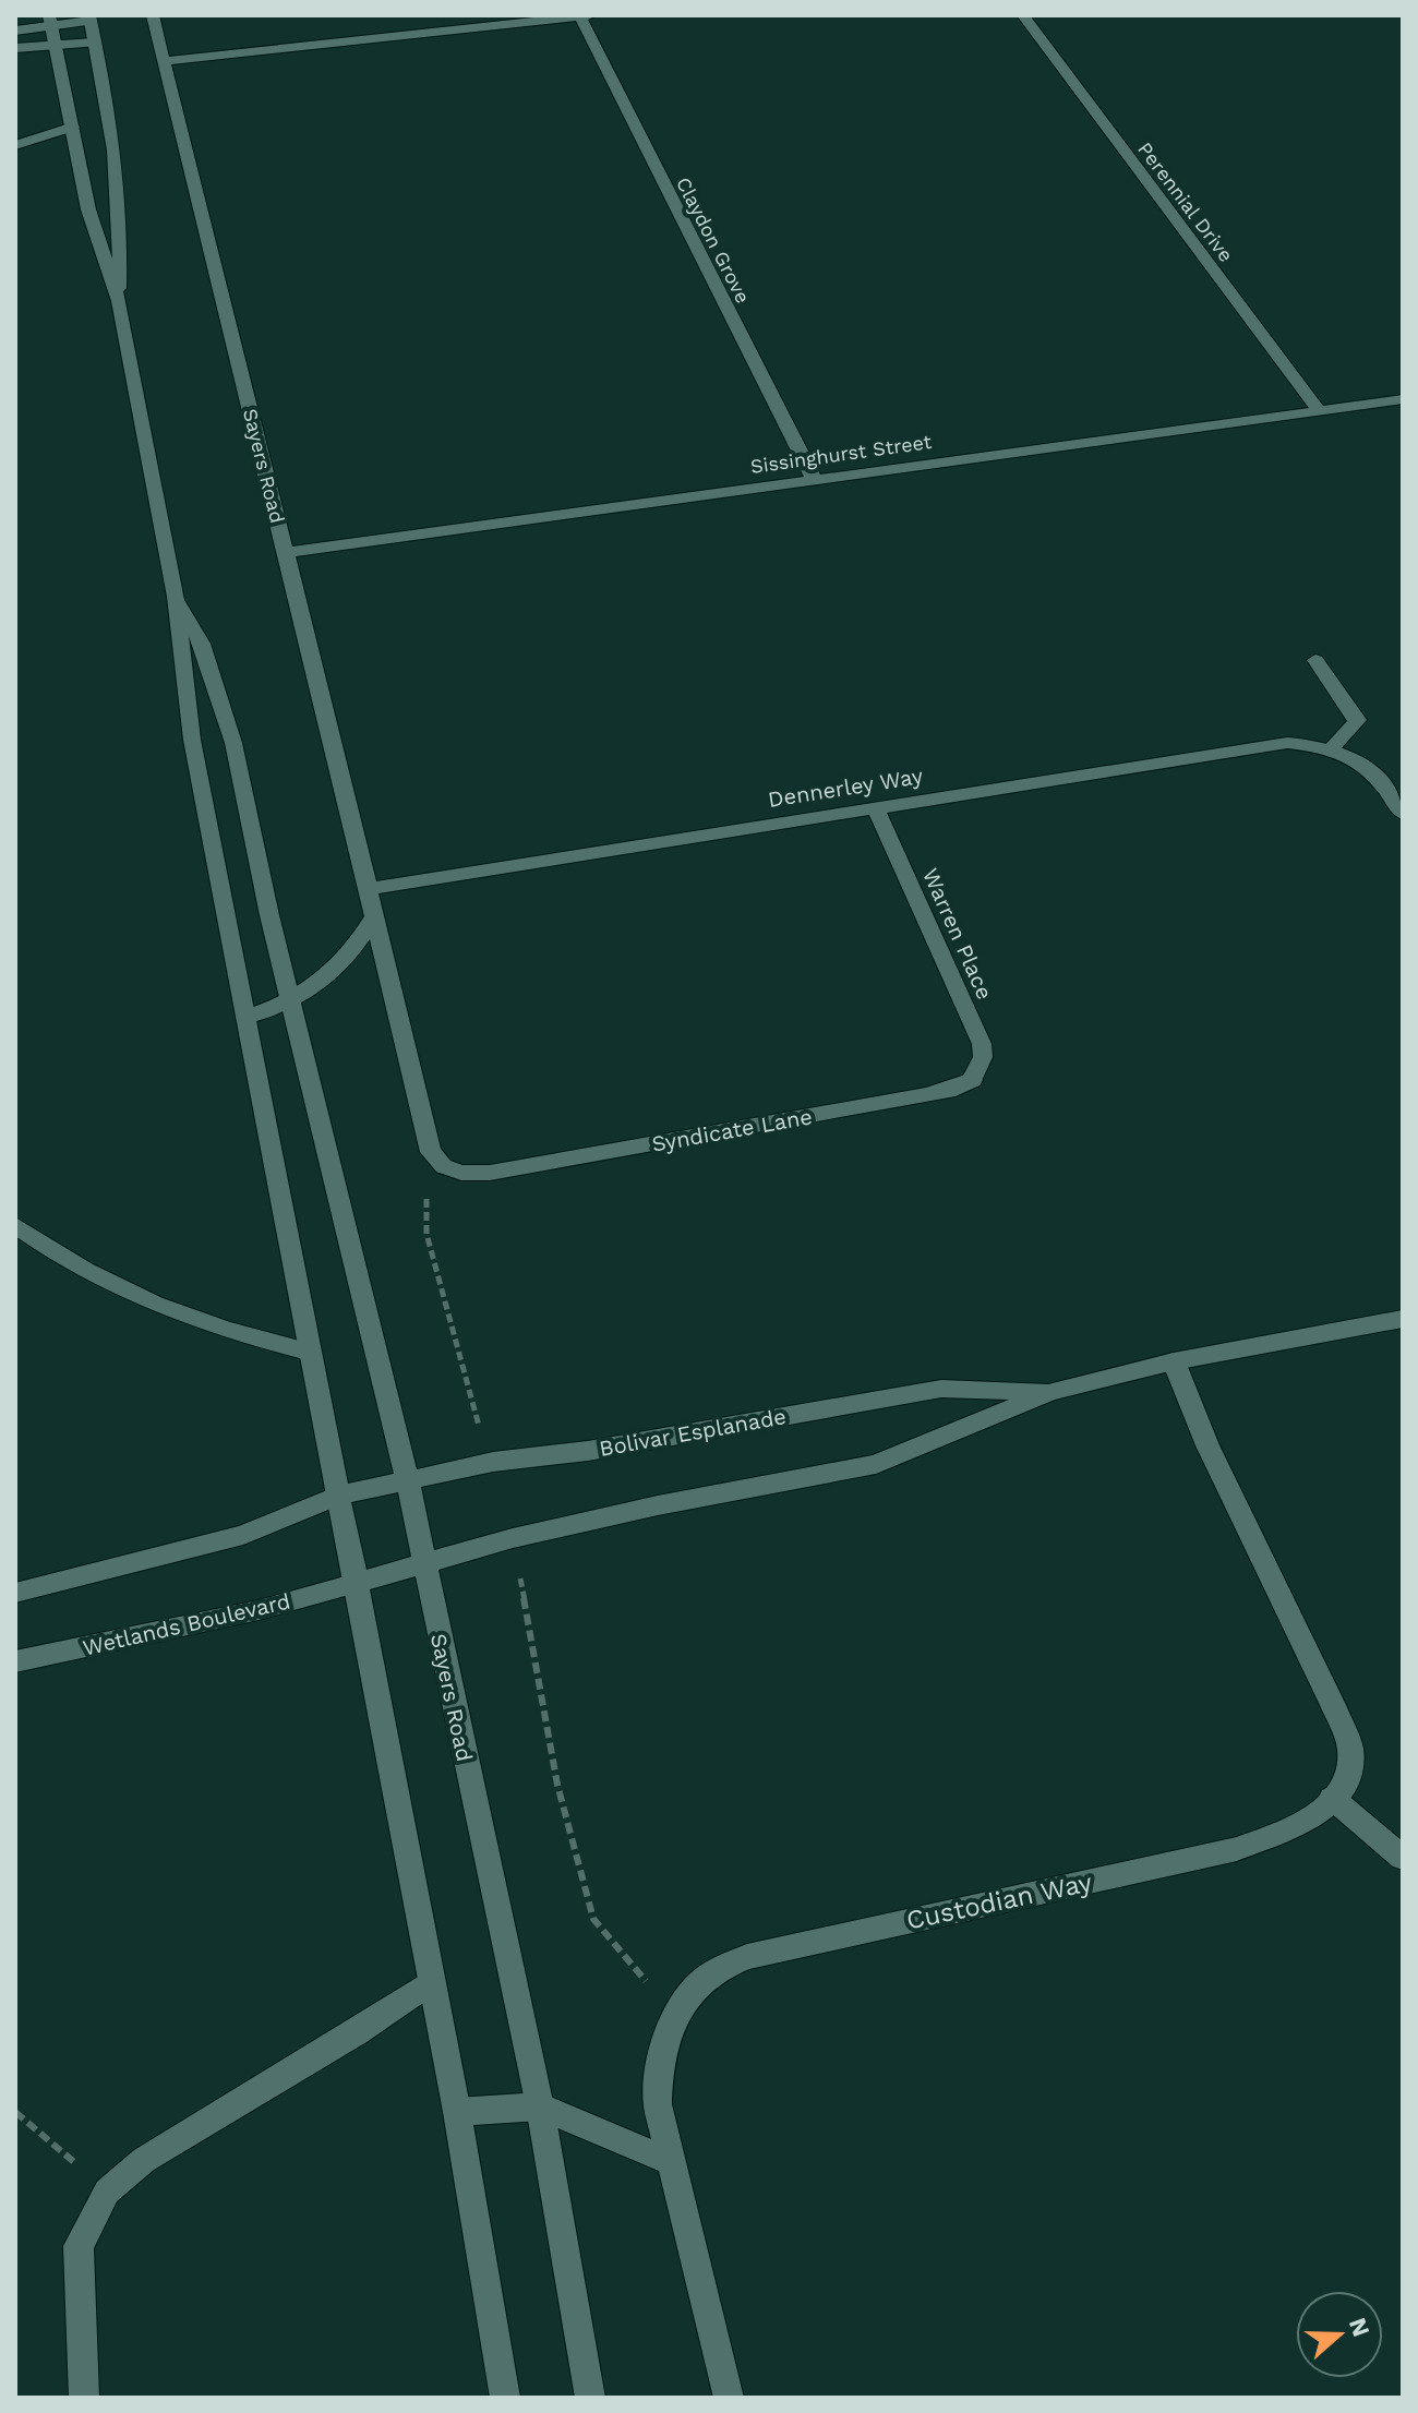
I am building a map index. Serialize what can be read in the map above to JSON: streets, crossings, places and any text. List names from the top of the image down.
{
  "streets": {
    "street": [
      "Perennial Drive",
      "Claydon Grove",
      "Sissinghurst Street",
      "Sayers Road",
      "Dennerley Way",
      "Warren Place",
      "Syndicate Lane",
      "Bolivar Esplanade",
      "Wetlands Boulevard",
      "Custodian Way"
    ]
  },
  "crossings": [
    ["Perennial Drive", "Sissinghurst Street"],
    ["Claydon Grove", "Sissinghurst Street"],
    ["Sissinghurst Street", "Sayers Road"],
    ["Sayers Road", "Dennerley Way"],
    ["Sayers Road", "Syndicate Lane"],
    ["Sayers Road", "Bolivar Esplanade"],
    ["Sayers Road", "Wetlands Boulevard"],
    ["Dennerley Way", "Warren Place"],
    ["Warren Place", "Syndicate Lane"],
    ["Bolivar Esplanade", "Wetlands Boulevard"],
    ["Bolivar Esplanade", "Custodian Way"]
  ],
  "north": "right"
}
